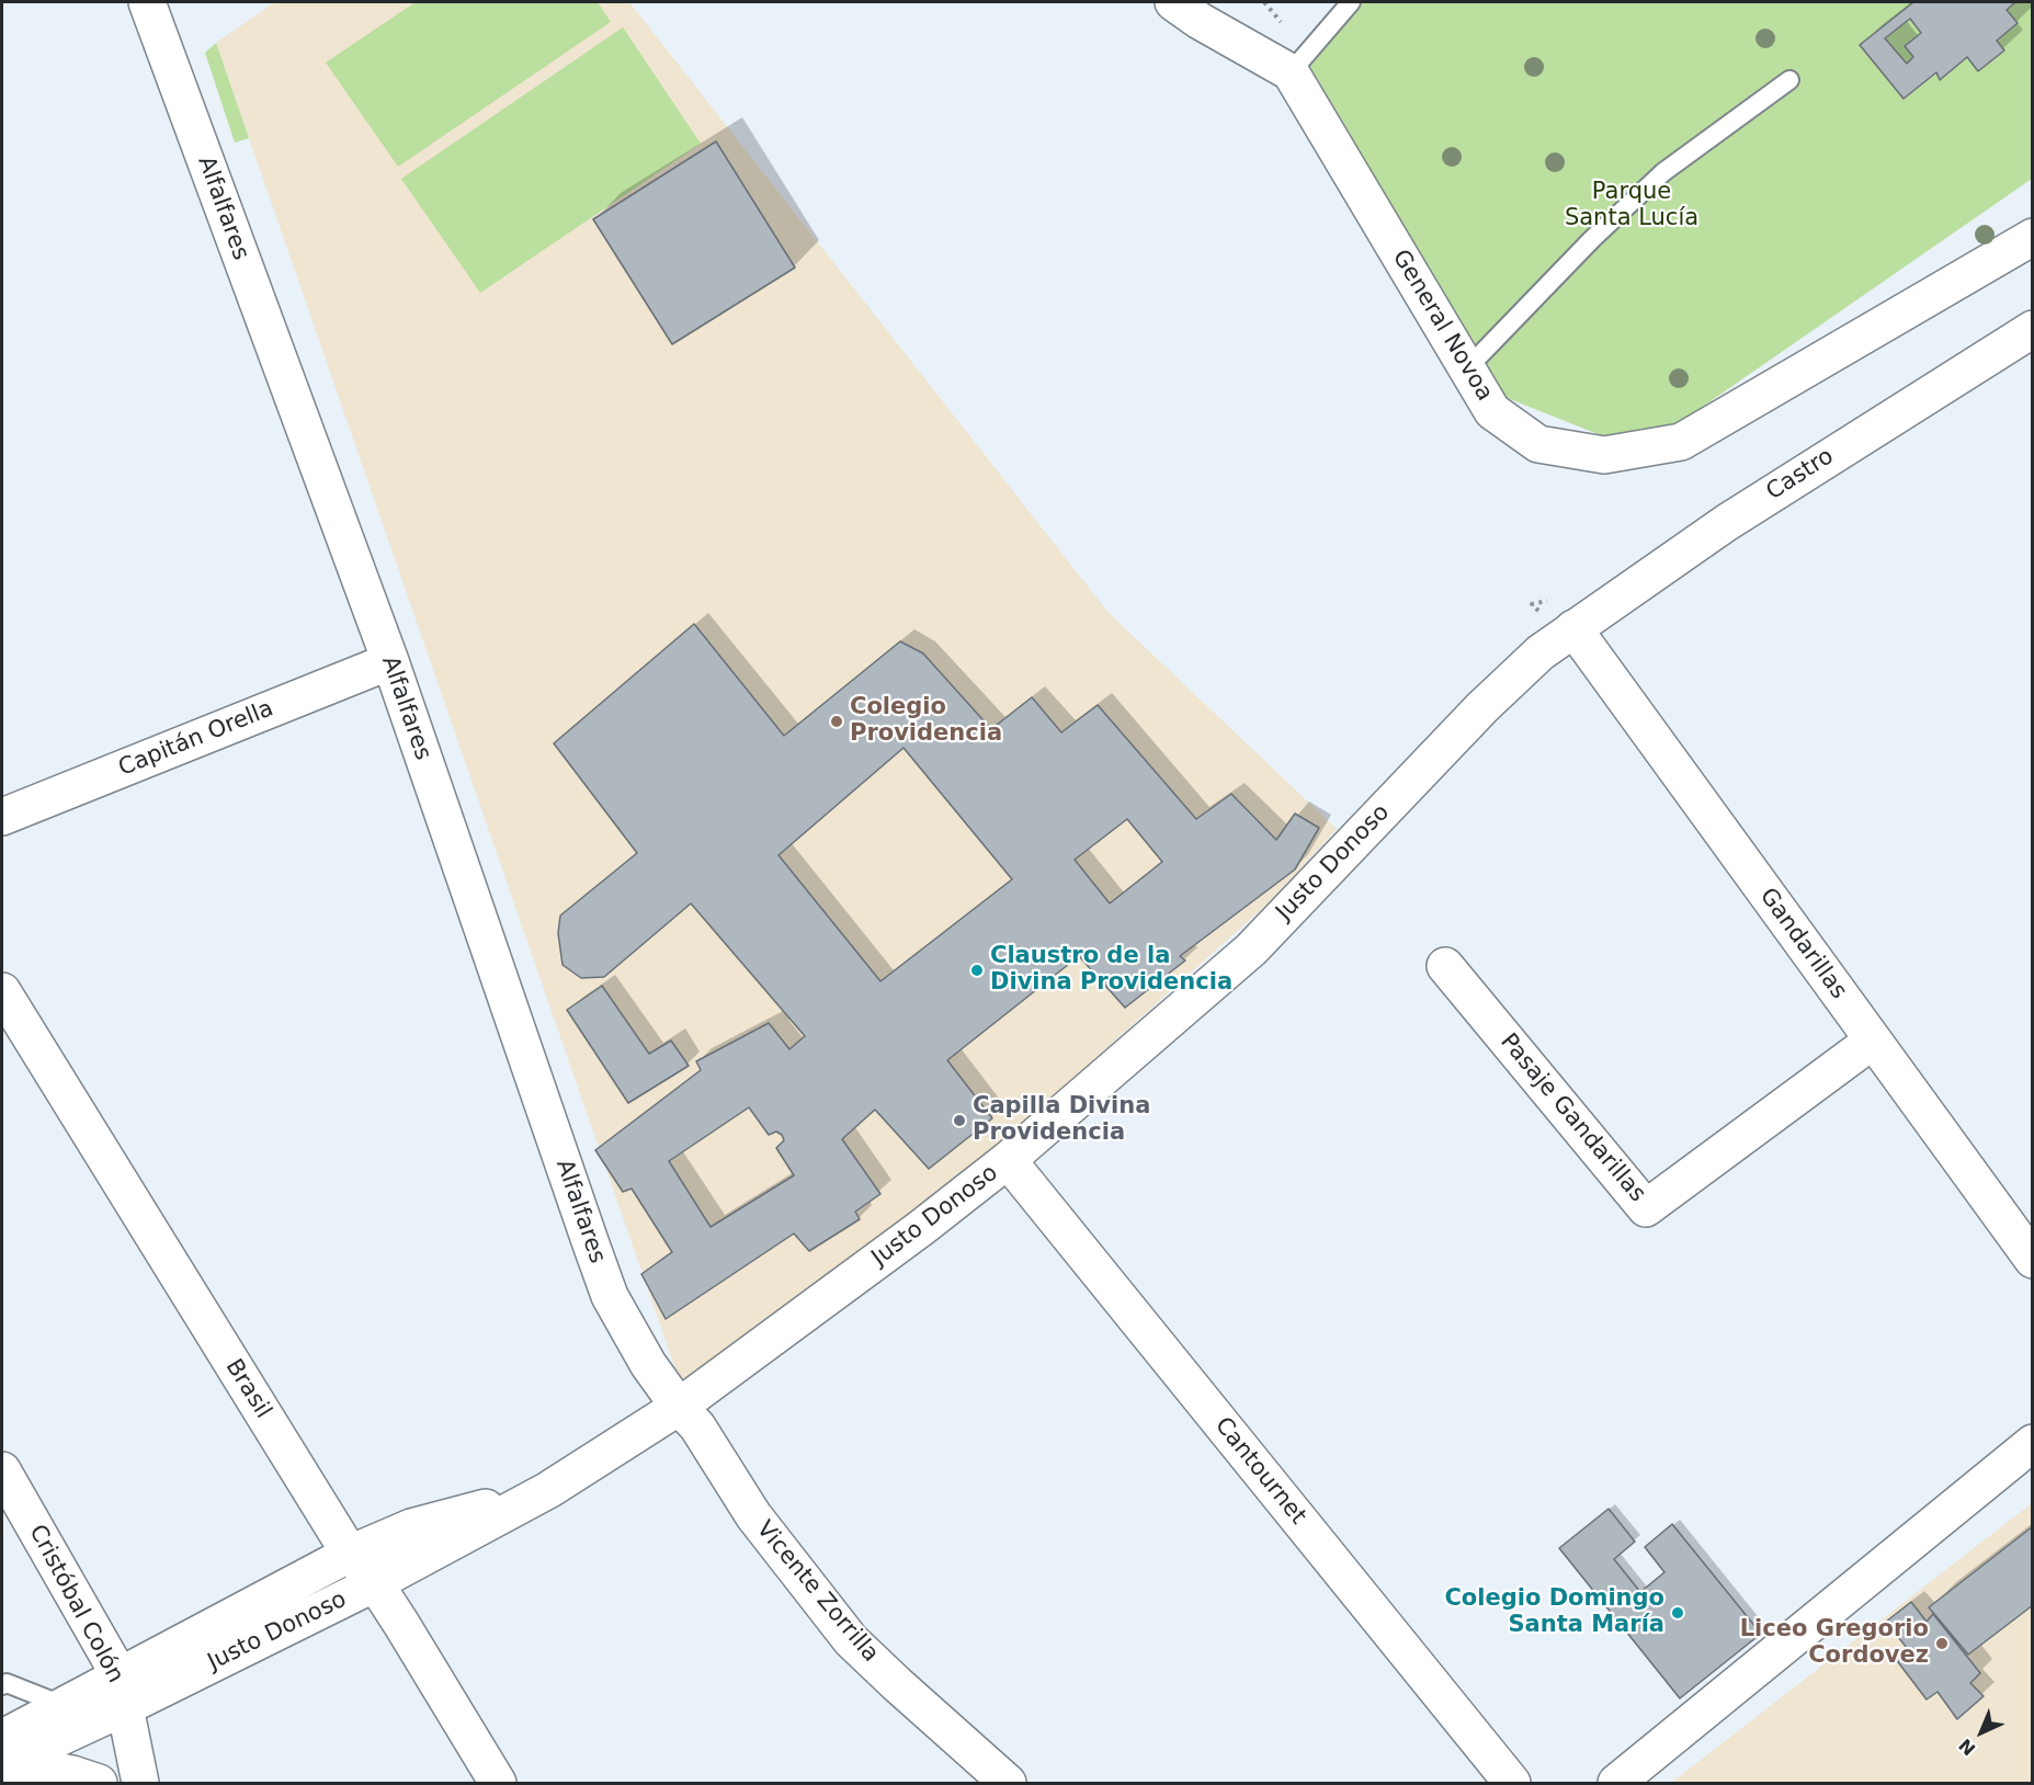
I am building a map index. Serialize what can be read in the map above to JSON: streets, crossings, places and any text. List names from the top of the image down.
{
  "streets": {
    "street": [
      "Alfalfares",
      "General Novoa",
      "Castro",
      "Capitán Orella",
      "Justo Donoso",
      "Gandarillas",
      "Pasaje Gandarillas",
      "Brasil",
      "Cantournet",
      "Vicente Zorrilla",
      "Cristóbal Colón"
    ]
  },
  "crossings": [
    ["Alfalfares", "Capitán Orella"],
    ["Alfalfares", "Justo Donoso"],
    ["Alfalfares", "Vicente Zorrilla"],
    ["Castro", "Justo Donoso"],
    ["Castro", "Gandarillas"],
    ["Justo Donoso", "Gandarillas"],
    ["Justo Donoso", "Brasil"],
    ["Justo Donoso", "Cantournet"],
    ["Justo Donoso", "Vicente Zorrilla"],
    ["Justo Donoso", "Cristóbal Colón"],
    ["Gandarillas", "Pasaje Gandarillas"]
  ],
  "parks": ["Parque Santa Lucía"],
  "places": [
    "Colegio Providencia",
    "Claustro de la Divina Providencia",
    "Capilla Divina Providencia",
    "Colegio Domingo Santa María",
    "Liceo Gregorio Cordovez"
  ],
  "north": "bottom left"
}
